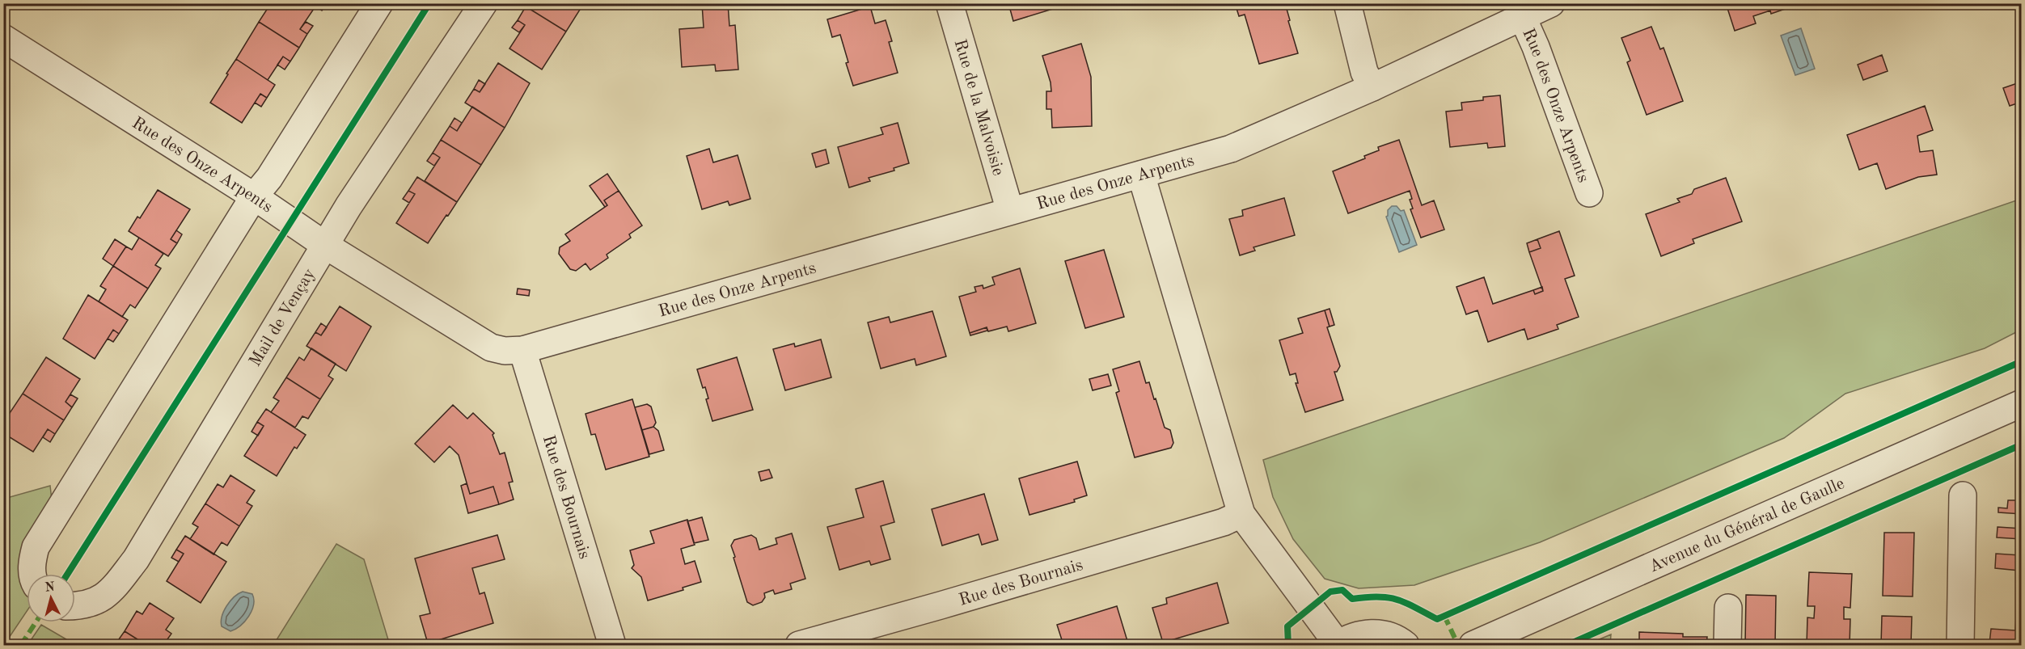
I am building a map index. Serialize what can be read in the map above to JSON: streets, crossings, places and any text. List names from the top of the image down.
{
  "streets": {
    "street": [
      "Rue des Onze Arpents",
      "Rue de la Malvoisie",
      "Mail de Vençay",
      "Rue des Bournais",
      "Avenue du Général de Gaulle"
    ]
  },
  "crossings": [
    ["Rue des Onze Arpents", "Rue de la Malvoisie"],
    ["Rue des Onze Arpents", "Mail de Vençay"],
    ["Rue des Onze Arpents", "Rue des Bournais"]
  ],
  "north": "top"
}
